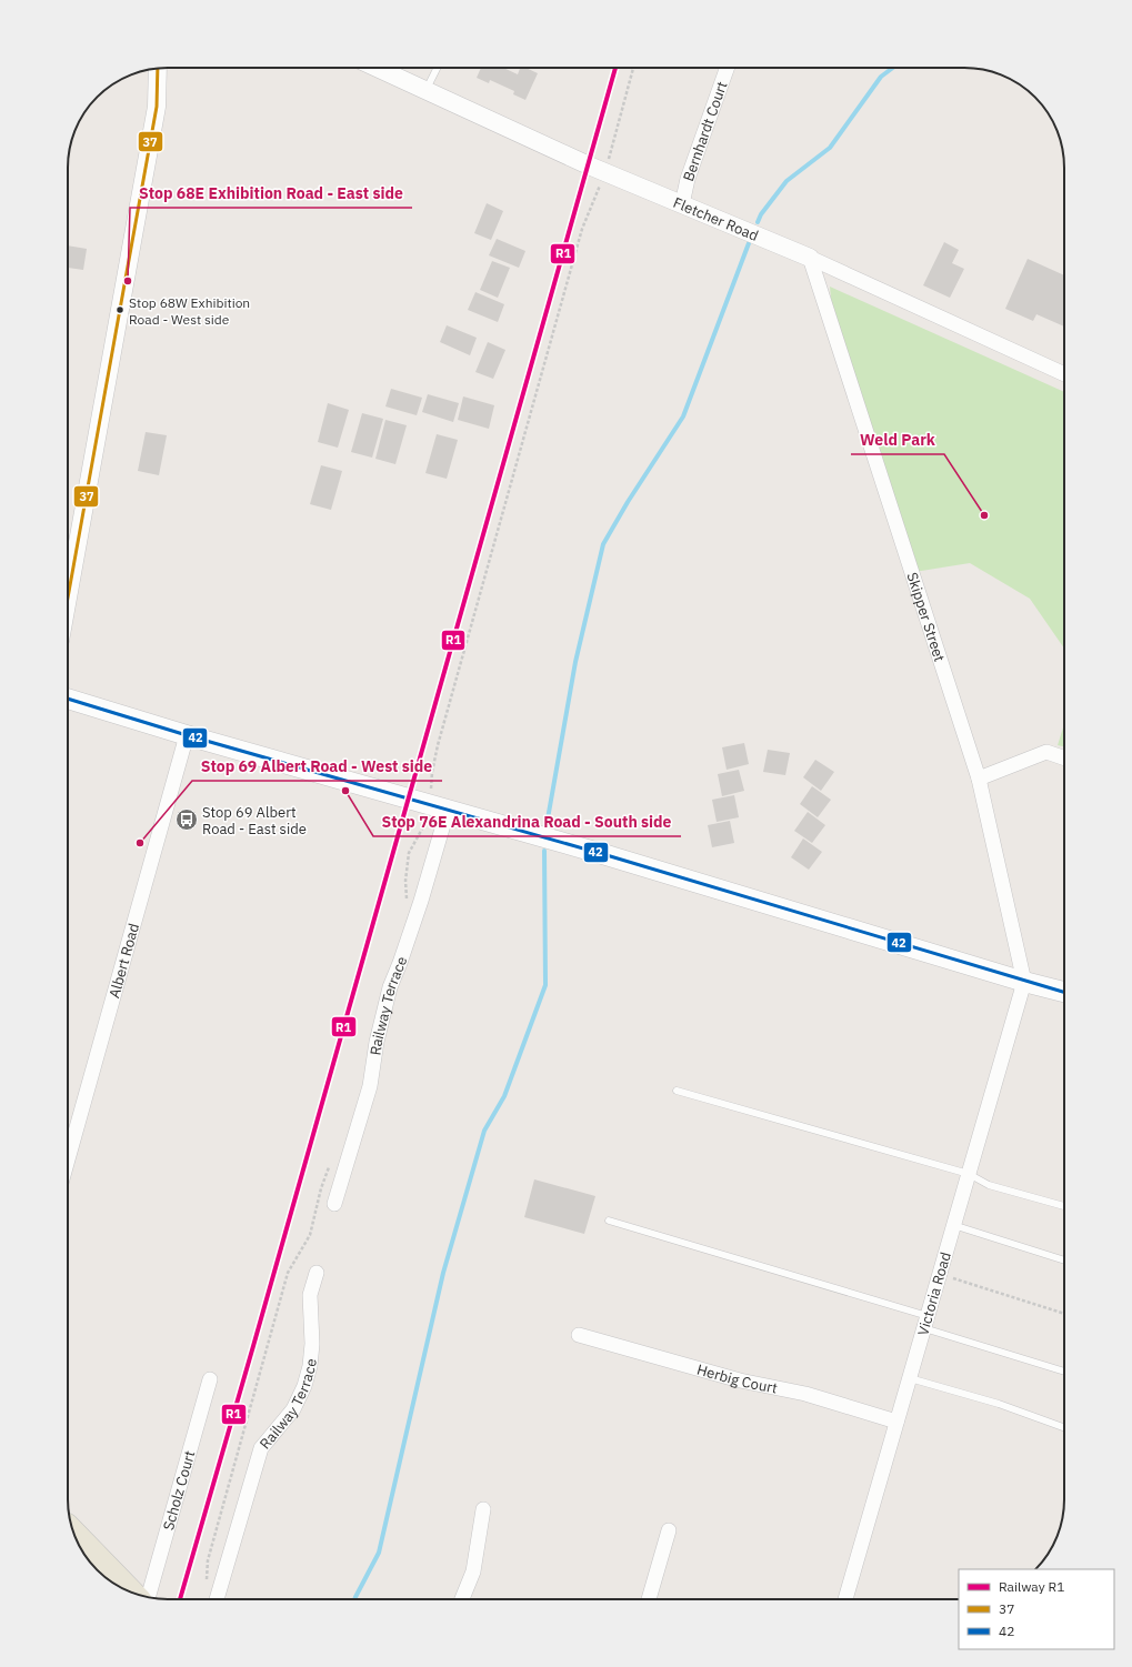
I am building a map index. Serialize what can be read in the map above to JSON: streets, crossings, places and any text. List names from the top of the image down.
{
  "streets": {
    "street": [
      "Bernhardt Court",
      "Fletcher Road",
      "Skipper Street",
      "Albert Road",
      "Railway Terrace",
      "Victoria Road",
      "Herbig Court",
      "Scholz Court"
    ]
  },
  "crossings": [
    ["Bernhardt Court", "Fletcher Road"],
    ["Fletcher Road", "Skipper Street"],
    ["Skipper Street", "Victoria Road"],
    ["Victoria Road", "Herbig Court"]
  ],
  "places": {
    "other": [
      "Stop 68E Exhibition Road - East side",
      "Stop 68W Exhibition Road - West side",
      "Weld Park",
      "Stop 76E Alexandrina Road - South side",
      "Stop 69 Albert Road - West side"
    ],
    "bus stop": ["Stop 69 Albert Road - East side"]
  },
  "lines": ["rail line R1", "transit line 37", "transit line 42"],
  "legend": ["Railway R1", "37", "42"]
}
